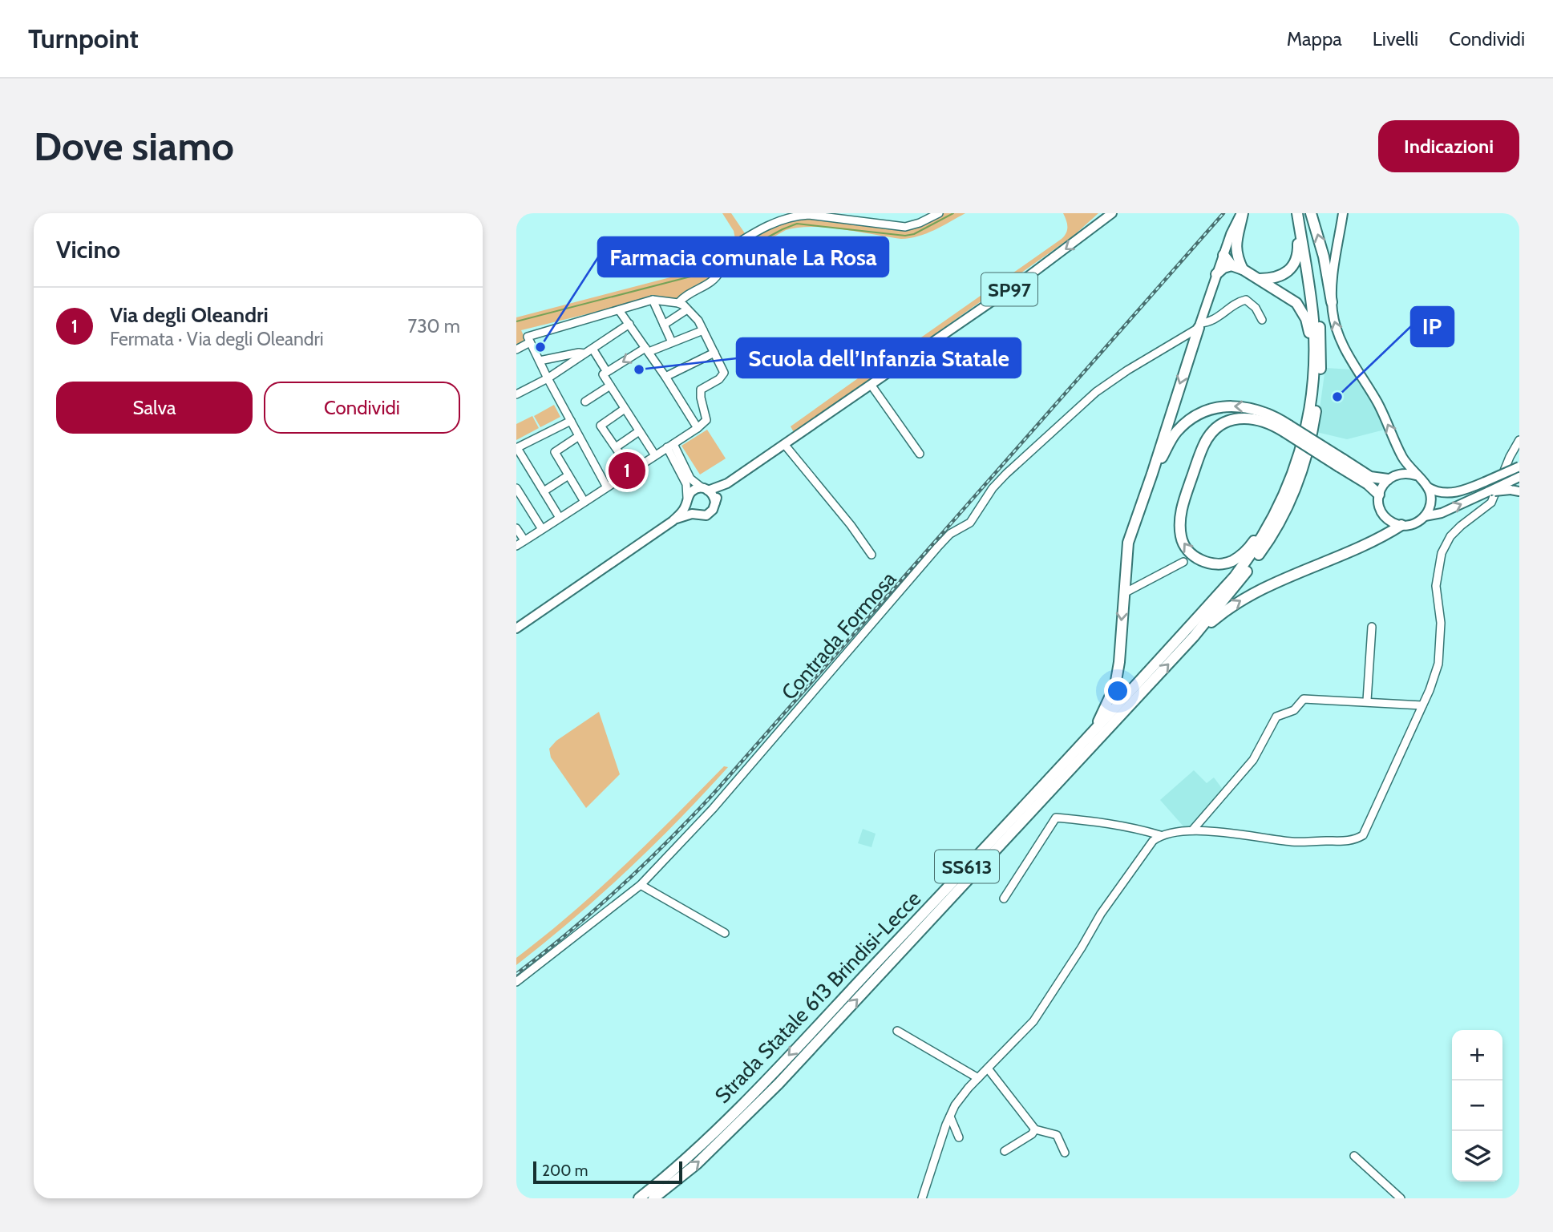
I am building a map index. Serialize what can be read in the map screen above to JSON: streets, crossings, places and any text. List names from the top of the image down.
{
  "streets": {
    "highway": ["SS613", "Strada Statale 613 Brindisi-Lecce"],
    "main road": ["SP97"],
    "street": ["Contrada Formosa"]
  },
  "places": ["Farmacia comunale La Rosa", "Scuola dell’Infanzia Statale", "IP"],
  "scale_bar": "200 m",
  "page": {
    "header": "Turnpoint",
    "nav": ["Mappa", "Livelli", "Condividi"],
    "buttons": [
      "Indicazioni",
      ["Salva", "Condividi"]
    ],
    "title": "Dove siamo",
    "heading": "Vicino",
    "list": [
      {
        "mark": "1",
        "name": "Via degli Oleandri",
        "note": "Fermata · Via degli Oleandri",
        "value": "730 m"
      }
    ],
    "pins": "1",
    "map_buttons": ["+", "−"],
    "scale": "200 m"
  }
}
